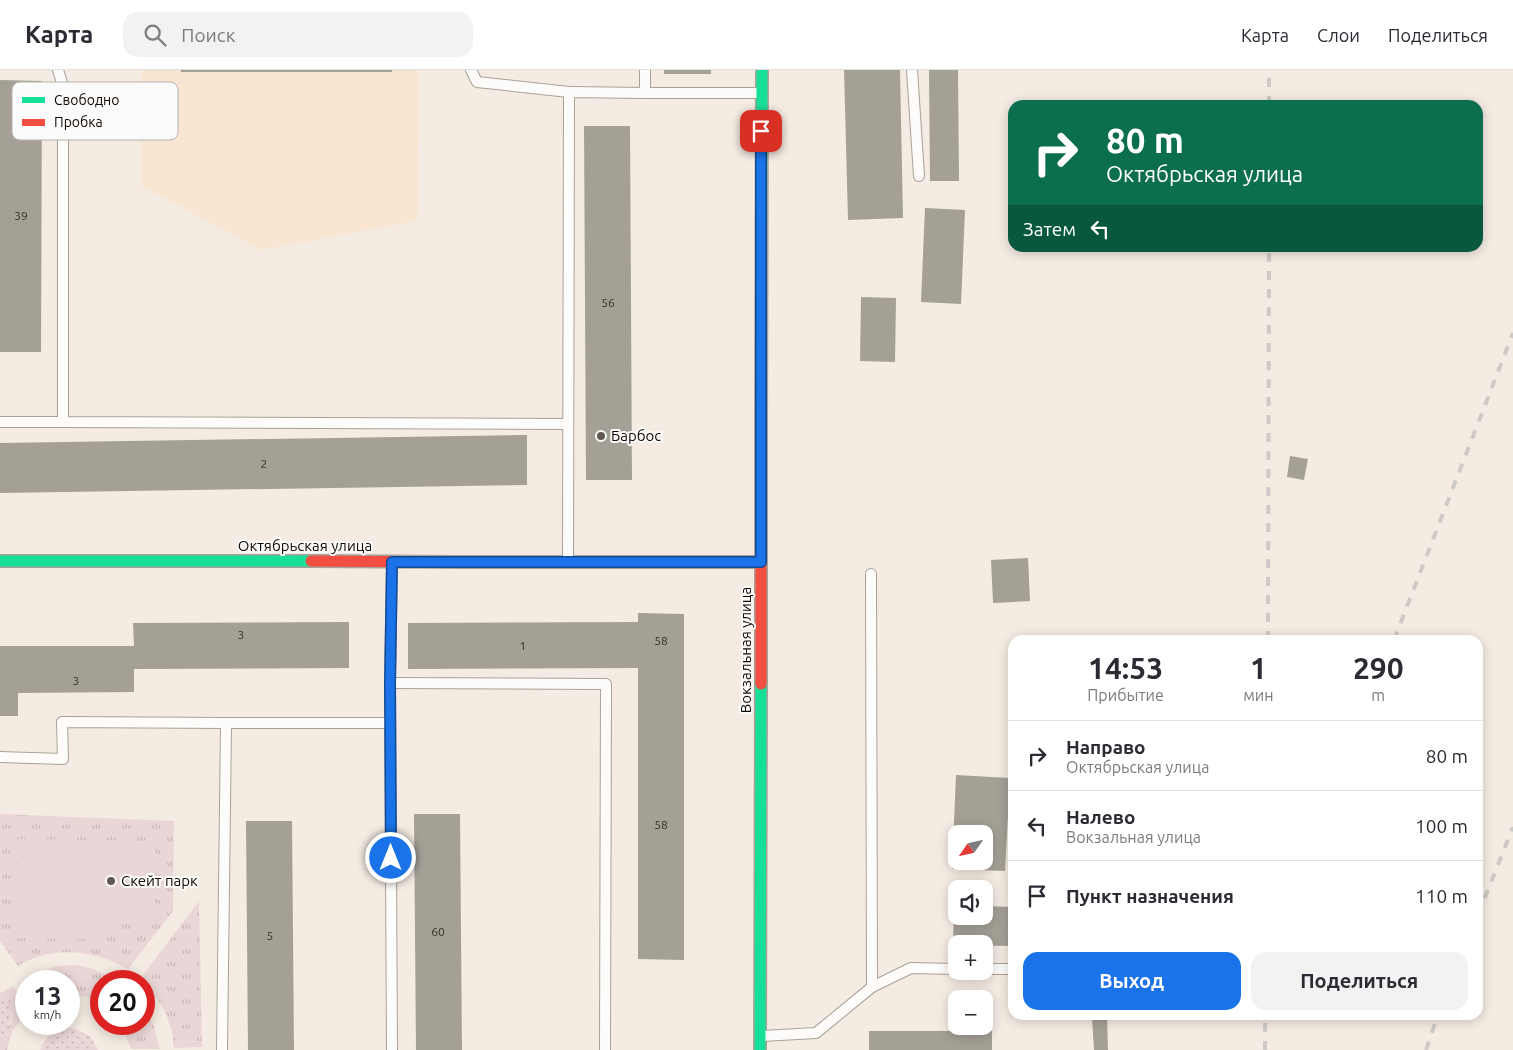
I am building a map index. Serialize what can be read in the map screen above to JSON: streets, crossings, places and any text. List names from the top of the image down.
{
  "streets": {
    "main road": ["Октябрьская улица", "Вокзальная улица"]
  },
  "crossings": [
    ["Октябрьская улица", "Вокзальная улица"]
  ],
  "places": ["Барбос", "Скейт парк"],
  "house_numbers": [
    "39",
    "56",
    "2",
    "3",
    "58",
    "1",
    "3",
    "58",
    "60",
    "5"
  ],
  "legend": ["Свободно", "Пробка"],
  "north": "bottom left",
  "page": {
    "header": "Карта",
    "search": "Поиск",
    "nav": ["Карта", "Слои", "Поделиться"],
    "turn": ["80 m", "Октябрьская улица"],
    "then": "Затем",
    "eta": [
      "14:53",
      "Прибытие",
      "1",
      "мин",
      "290",
      "m"
    ],
    "list": [
      {
        "name": "Направо",
        "note": "Октябрьская улица",
        "value": "80 m"
      },
      {
        "name": "Налево",
        "note": "Вокзальная улица",
        "value": "100 m"
      },
      {
        "name": "Пункт назначения",
        "value": "110 m"
      }
    ],
    "map_buttons": ["+", "−"],
    "buttons": ["Выход", "Поделиться"],
    "speed": "13 km/h",
    "limit": "20"
  }
}
